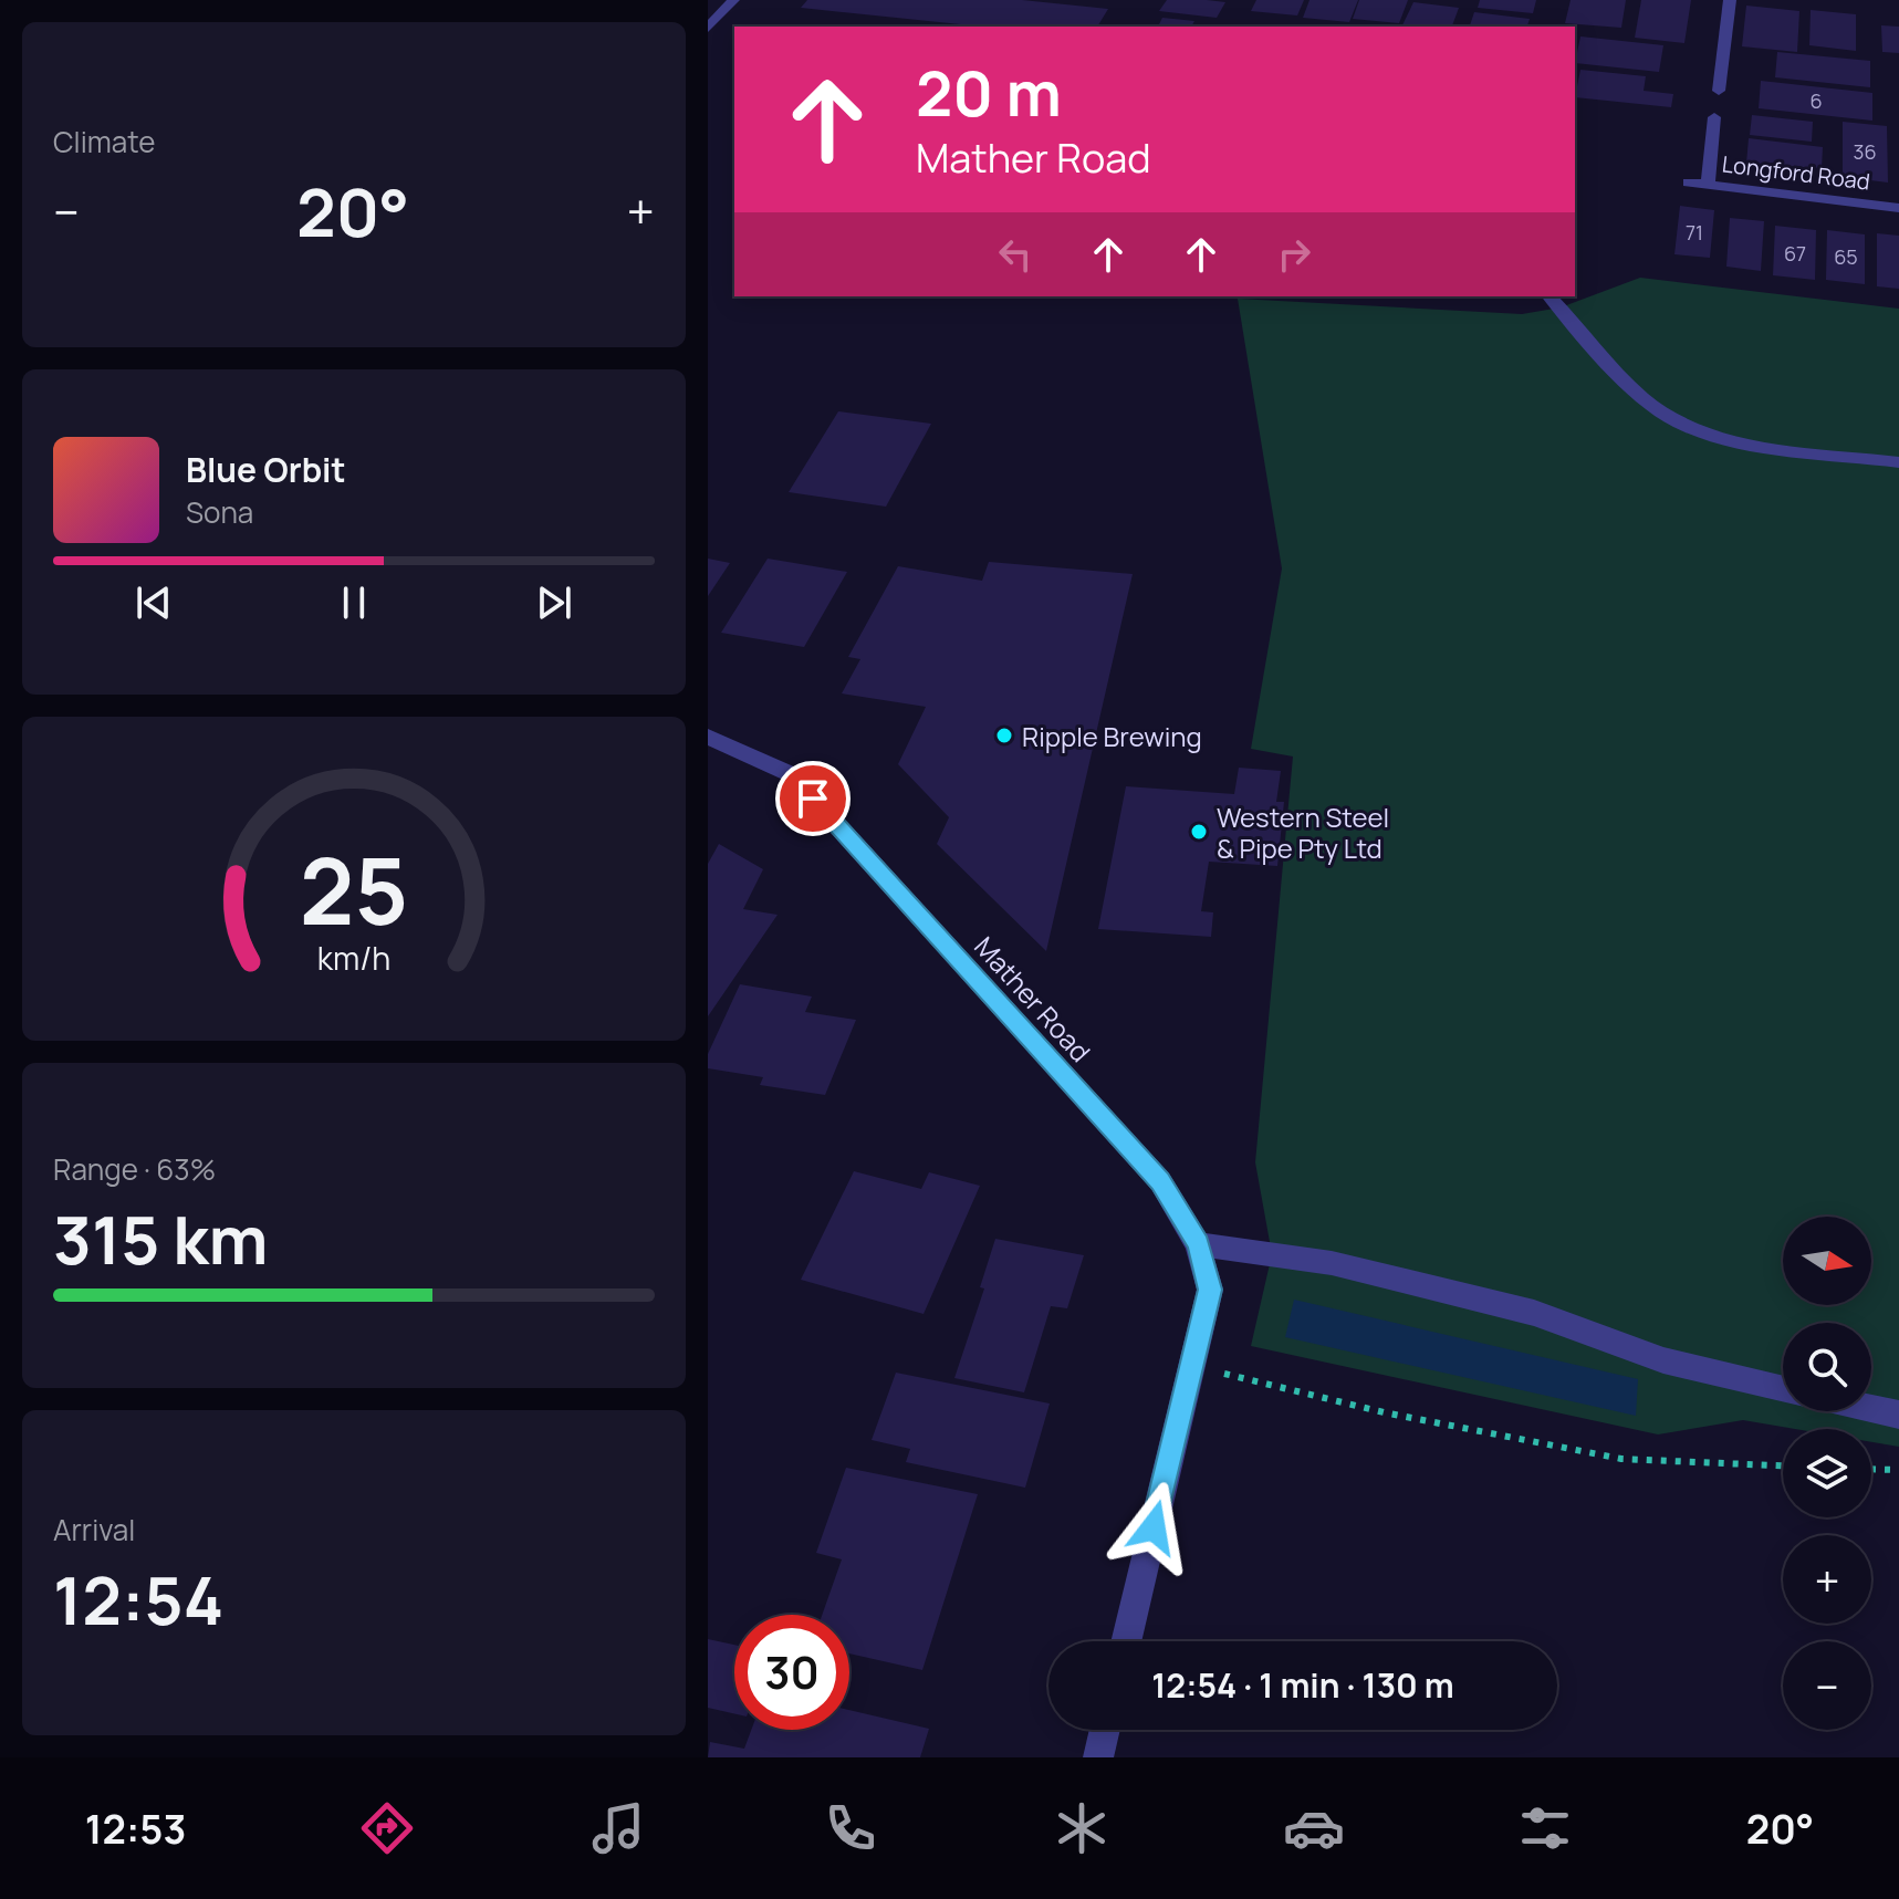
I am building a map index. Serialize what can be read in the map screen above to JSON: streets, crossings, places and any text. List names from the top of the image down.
{
  "streets": {
    "street": ["Longford Road", "Mather Road"]
  },
  "places": ["Ripple Brewing", "Western Steel & Pipe Pty Ltd"],
  "house_numbers": [
    "6",
    "36",
    "71",
    "67",
    "65"
  ],
  "north": "right",
  "page": {
    "tile": [
      "Climate",
      ["Range · 63%", "315 km"],
      ["Arrival", "12:54"]
    ],
    "turn": ["20 m", "Mather Road"],
    "heat": ["−", "20°", "+"],
    "song": ["Blue Orbit", "Sona"],
    "map_buttons": ["+", "−"],
    "limit": "30",
    "trip": "12:54 · 1 min · 130 m",
    "tabs": ["12:53", "20°"],
    "gauge": ["25", "km/h"]
  }
}
